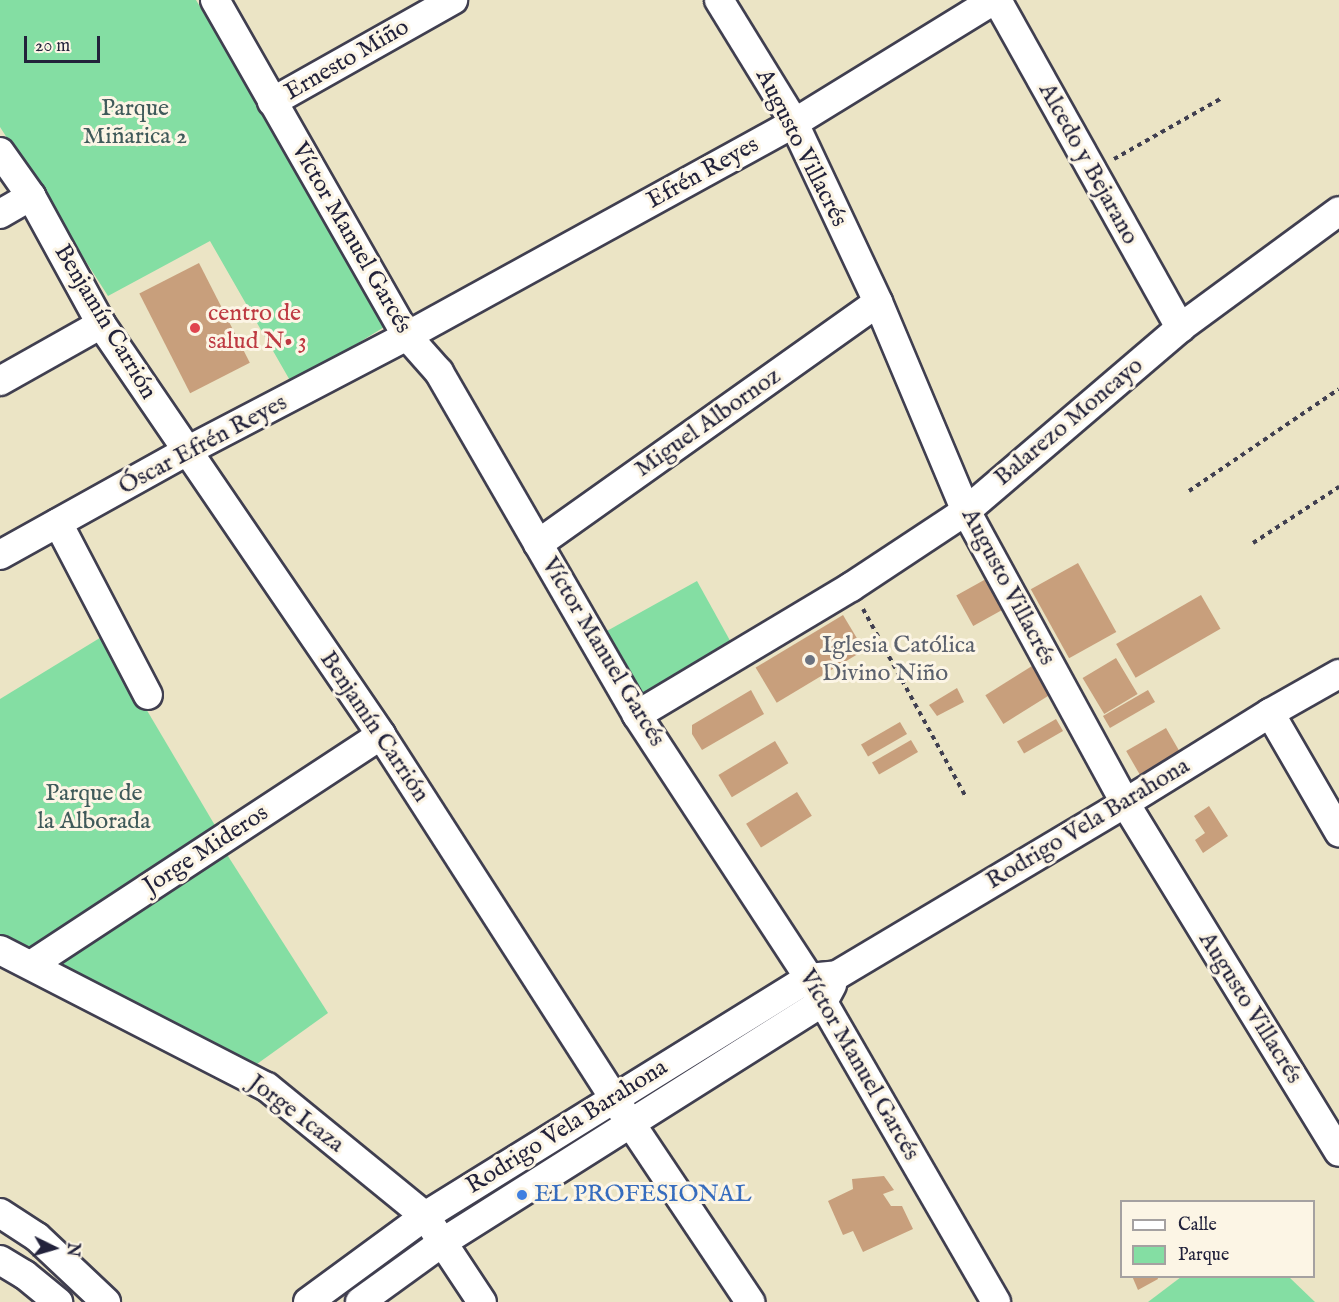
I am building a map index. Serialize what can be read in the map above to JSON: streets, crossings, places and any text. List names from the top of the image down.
{
  "streets": {
    "street": [
      "Ernesto Miño",
      "Augusto Villacrés",
      "Alcedo y Bejarano",
      "Efrén Reyes",
      "Víctor Manuel Garcés",
      "Benjamín Carrión",
      "Balarezo Moncayo",
      "Miguel Albornoz",
      "Óscar Efrén Reyes",
      "Rodrigo Vela Barahona",
      "Jorge Mideros",
      "Jorge Icaza"
    ]
  },
  "crossings": [
    ["Ernesto Miño", "Víctor Manuel Garcés"],
    ["Augusto Villacrés", "Efrén Reyes"],
    ["Augusto Villacrés", "Balarezo Moncayo"],
    ["Augusto Villacrés", "Miguel Albornoz"],
    ["Augusto Villacrés", "Rodrigo Vela Barahona"],
    ["Alcedo y Bejarano", "Efrén Reyes"],
    ["Alcedo y Bejarano", "Balarezo Moncayo"],
    ["Efrén Reyes", "Víctor Manuel Garcés"],
    ["Efrén Reyes", "Óscar Efrén Reyes"],
    ["Víctor Manuel Garcés", "Balarezo Moncayo"],
    ["Víctor Manuel Garcés", "Miguel Albornoz"],
    ["Víctor Manuel Garcés", "Óscar Efrén Reyes"],
    ["Víctor Manuel Garcés", "Rodrigo Vela Barahona"],
    ["Benjamín Carrión", "Óscar Efrén Reyes"],
    ["Benjamín Carrión", "Rodrigo Vela Barahona"],
    ["Benjamín Carrión", "Jorge Mideros"],
    ["Rodrigo Vela Barahona", "Jorge Icaza"],
    ["Jorge Mideros", "Jorge Icaza"]
  ],
  "parks": ["Parque Miñarica 2", "Parque de la Alborada"],
  "places": ["centro de salud N• 3", "Iglesia Católica Divino Niño", "EL PROFESIONAL"],
  "legend": ["Calle", "Parque"],
  "scale_bar": "20 m",
  "north": "right"
}
